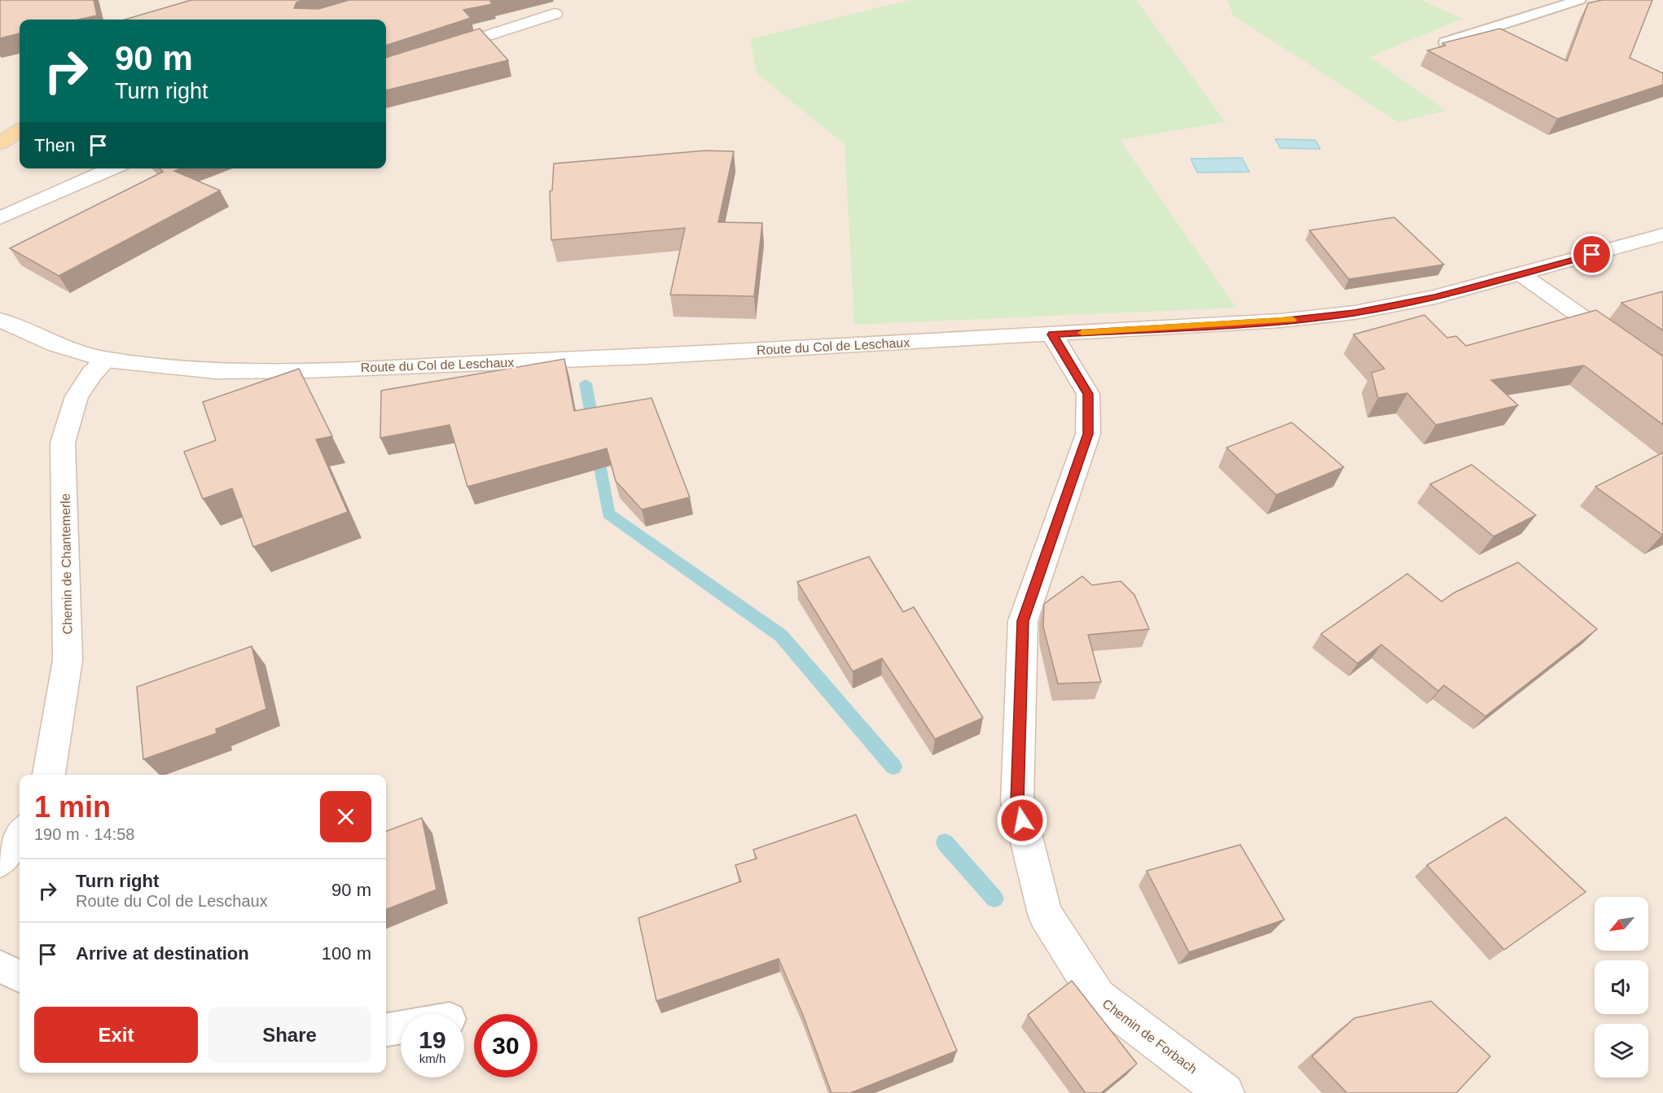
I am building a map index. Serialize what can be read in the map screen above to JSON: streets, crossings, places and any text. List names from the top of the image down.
{
  "streets": {
    "street": ["Route du Col de Leschaux", "Chemin de Chantemerle", "Chemin de Forbach"]
  },
  "crossings": [
    ["Route du Col de Leschaux", "Chemin de Chantemerle"],
    ["Route du Col de Leschaux", "Chemin de Forbach"]
  ],
  "north": "bottom left",
  "page": {
    "turn": ["90 m", "Turn right"],
    "then": "Then",
    "heading": ["1 min", "190 m · 14:58"],
    "list": [
      {
        "name": "Turn right",
        "note": "Route du Col de Leschaux",
        "value": "90 m"
      },
      {
        "name": "Arrive at destination",
        "value": "100 m"
      }
    ],
    "buttons": ["Exit", "Share"],
    "speed": "19 km/h",
    "limit": "30"
  }
}
